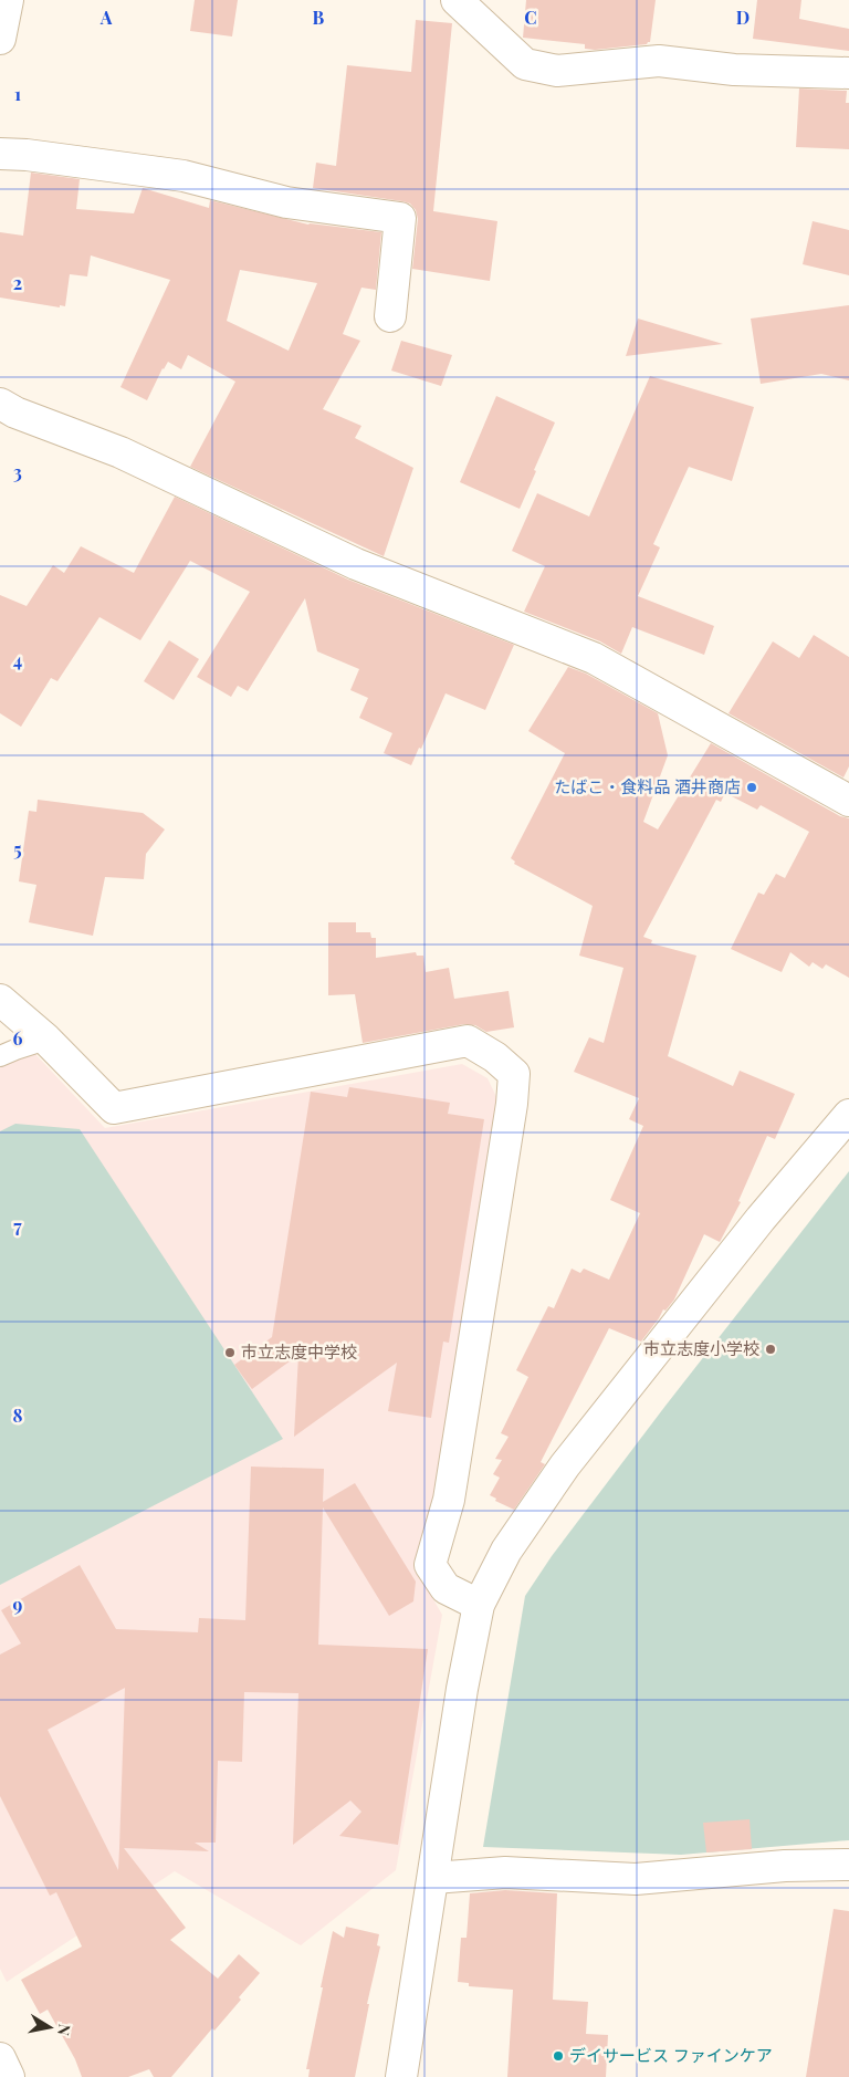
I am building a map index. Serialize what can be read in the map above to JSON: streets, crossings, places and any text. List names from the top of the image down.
{
  "places": [
    "たばこ・食料品 酒井商店",
    "市立志度小学校",
    "市立志度中学校",
    "デイサービス ファインケア"
  ],
  "north": "right",
  "grid": {
    "columns": [
      "A",
      "B",
      "C",
      "D"
    ],
    "rows": [
      "1",
      "2",
      "3",
      "4",
      "5",
      "6",
      "7",
      "8",
      "9"
    ]
  }
}
